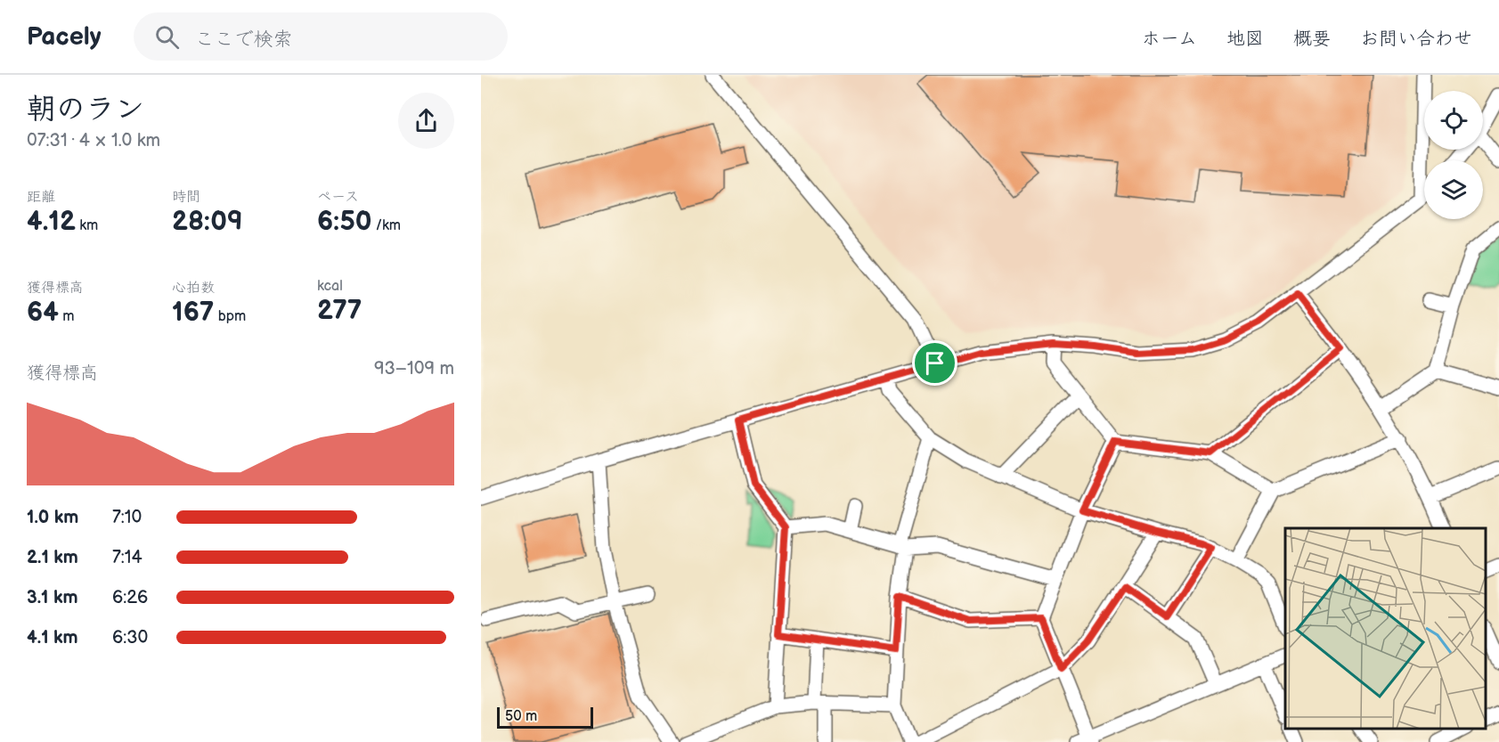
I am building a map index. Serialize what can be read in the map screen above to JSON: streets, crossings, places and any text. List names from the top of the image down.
{
  "scale_bar": "50 m",
  "page": {
    "header": "Pacely",
    "search": "ここで検索",
    "nav": [
      "ホーム",
      "地図",
      "概要",
      "お問い合わせ"
    ],
    "heading": ["朝のラン", "07:31 · 4 × 1.0 km"],
    "stats": [
      ["距離", "4.12 km"],
      ["時間", "28:09"],
      ["ペース", "6:50 /km"],
      ["獲得標高", "64 m"],
      ["心拍数", "167 bpm"],
      ["kcal", "277"]
    ],
    "chart": ["獲得標高", "93–109 m"],
    "list": [
      {
        "name": "1.0 km",
        "note": "7:10"
      },
      {
        "name": "2.1 km",
        "note": "7:14"
      },
      {
        "name": "3.1 km",
        "note": "6:26"
      },
      {
        "name": "4.1 km",
        "note": "6:30"
      }
    ],
    "scale": "50 m"
  }
}
